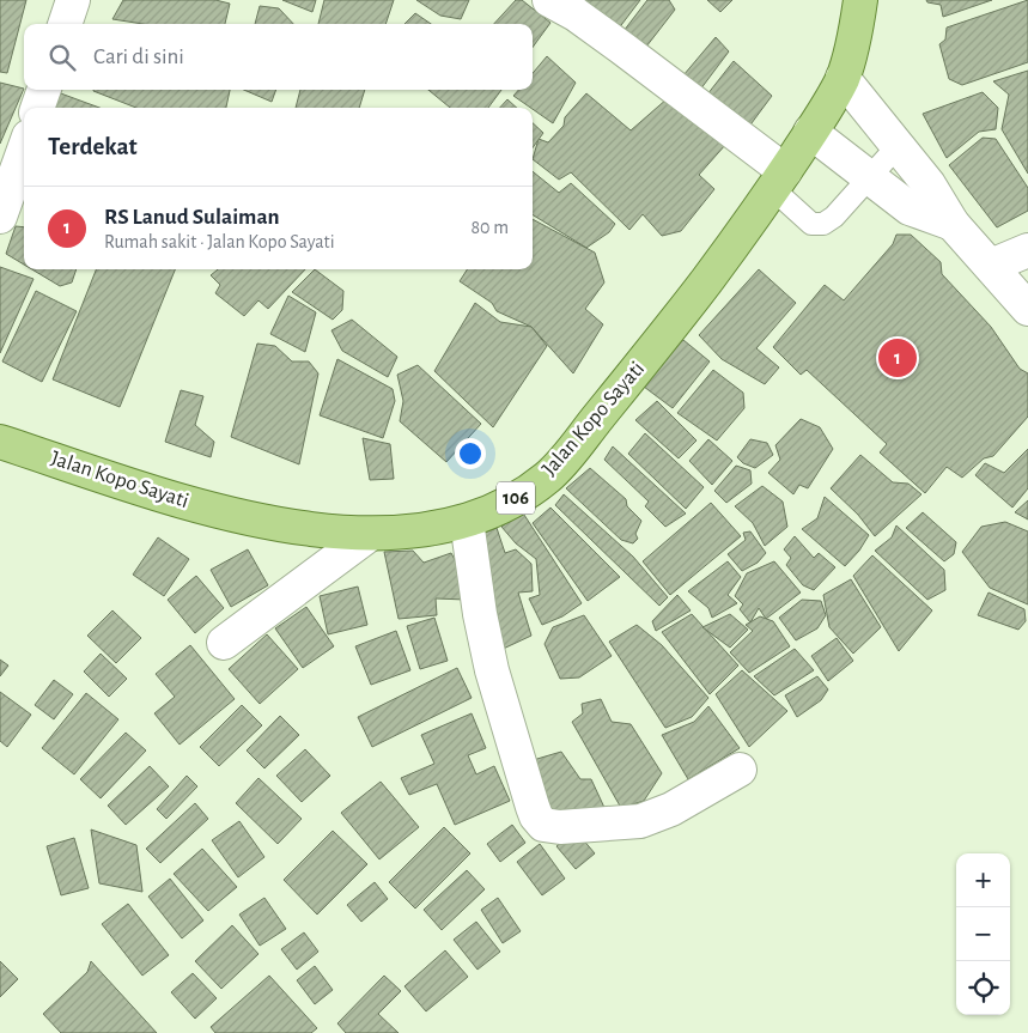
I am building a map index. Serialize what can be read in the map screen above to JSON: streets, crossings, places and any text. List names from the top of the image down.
{
  "streets": {
    "main road": ["Jalan Kopo Sayati", "106"]
  },
  "page": {
    "search": "Cari di sini",
    "heading": "Terdekat",
    "list": [
      {
        "mark": "1",
        "name": "RS Lanud Sulaiman",
        "note": "Rumah sakit · Jalan Kopo Sayati",
        "value": "80 m"
      }
    ],
    "pins": "1",
    "map_buttons": ["+", "−"]
  }
}
